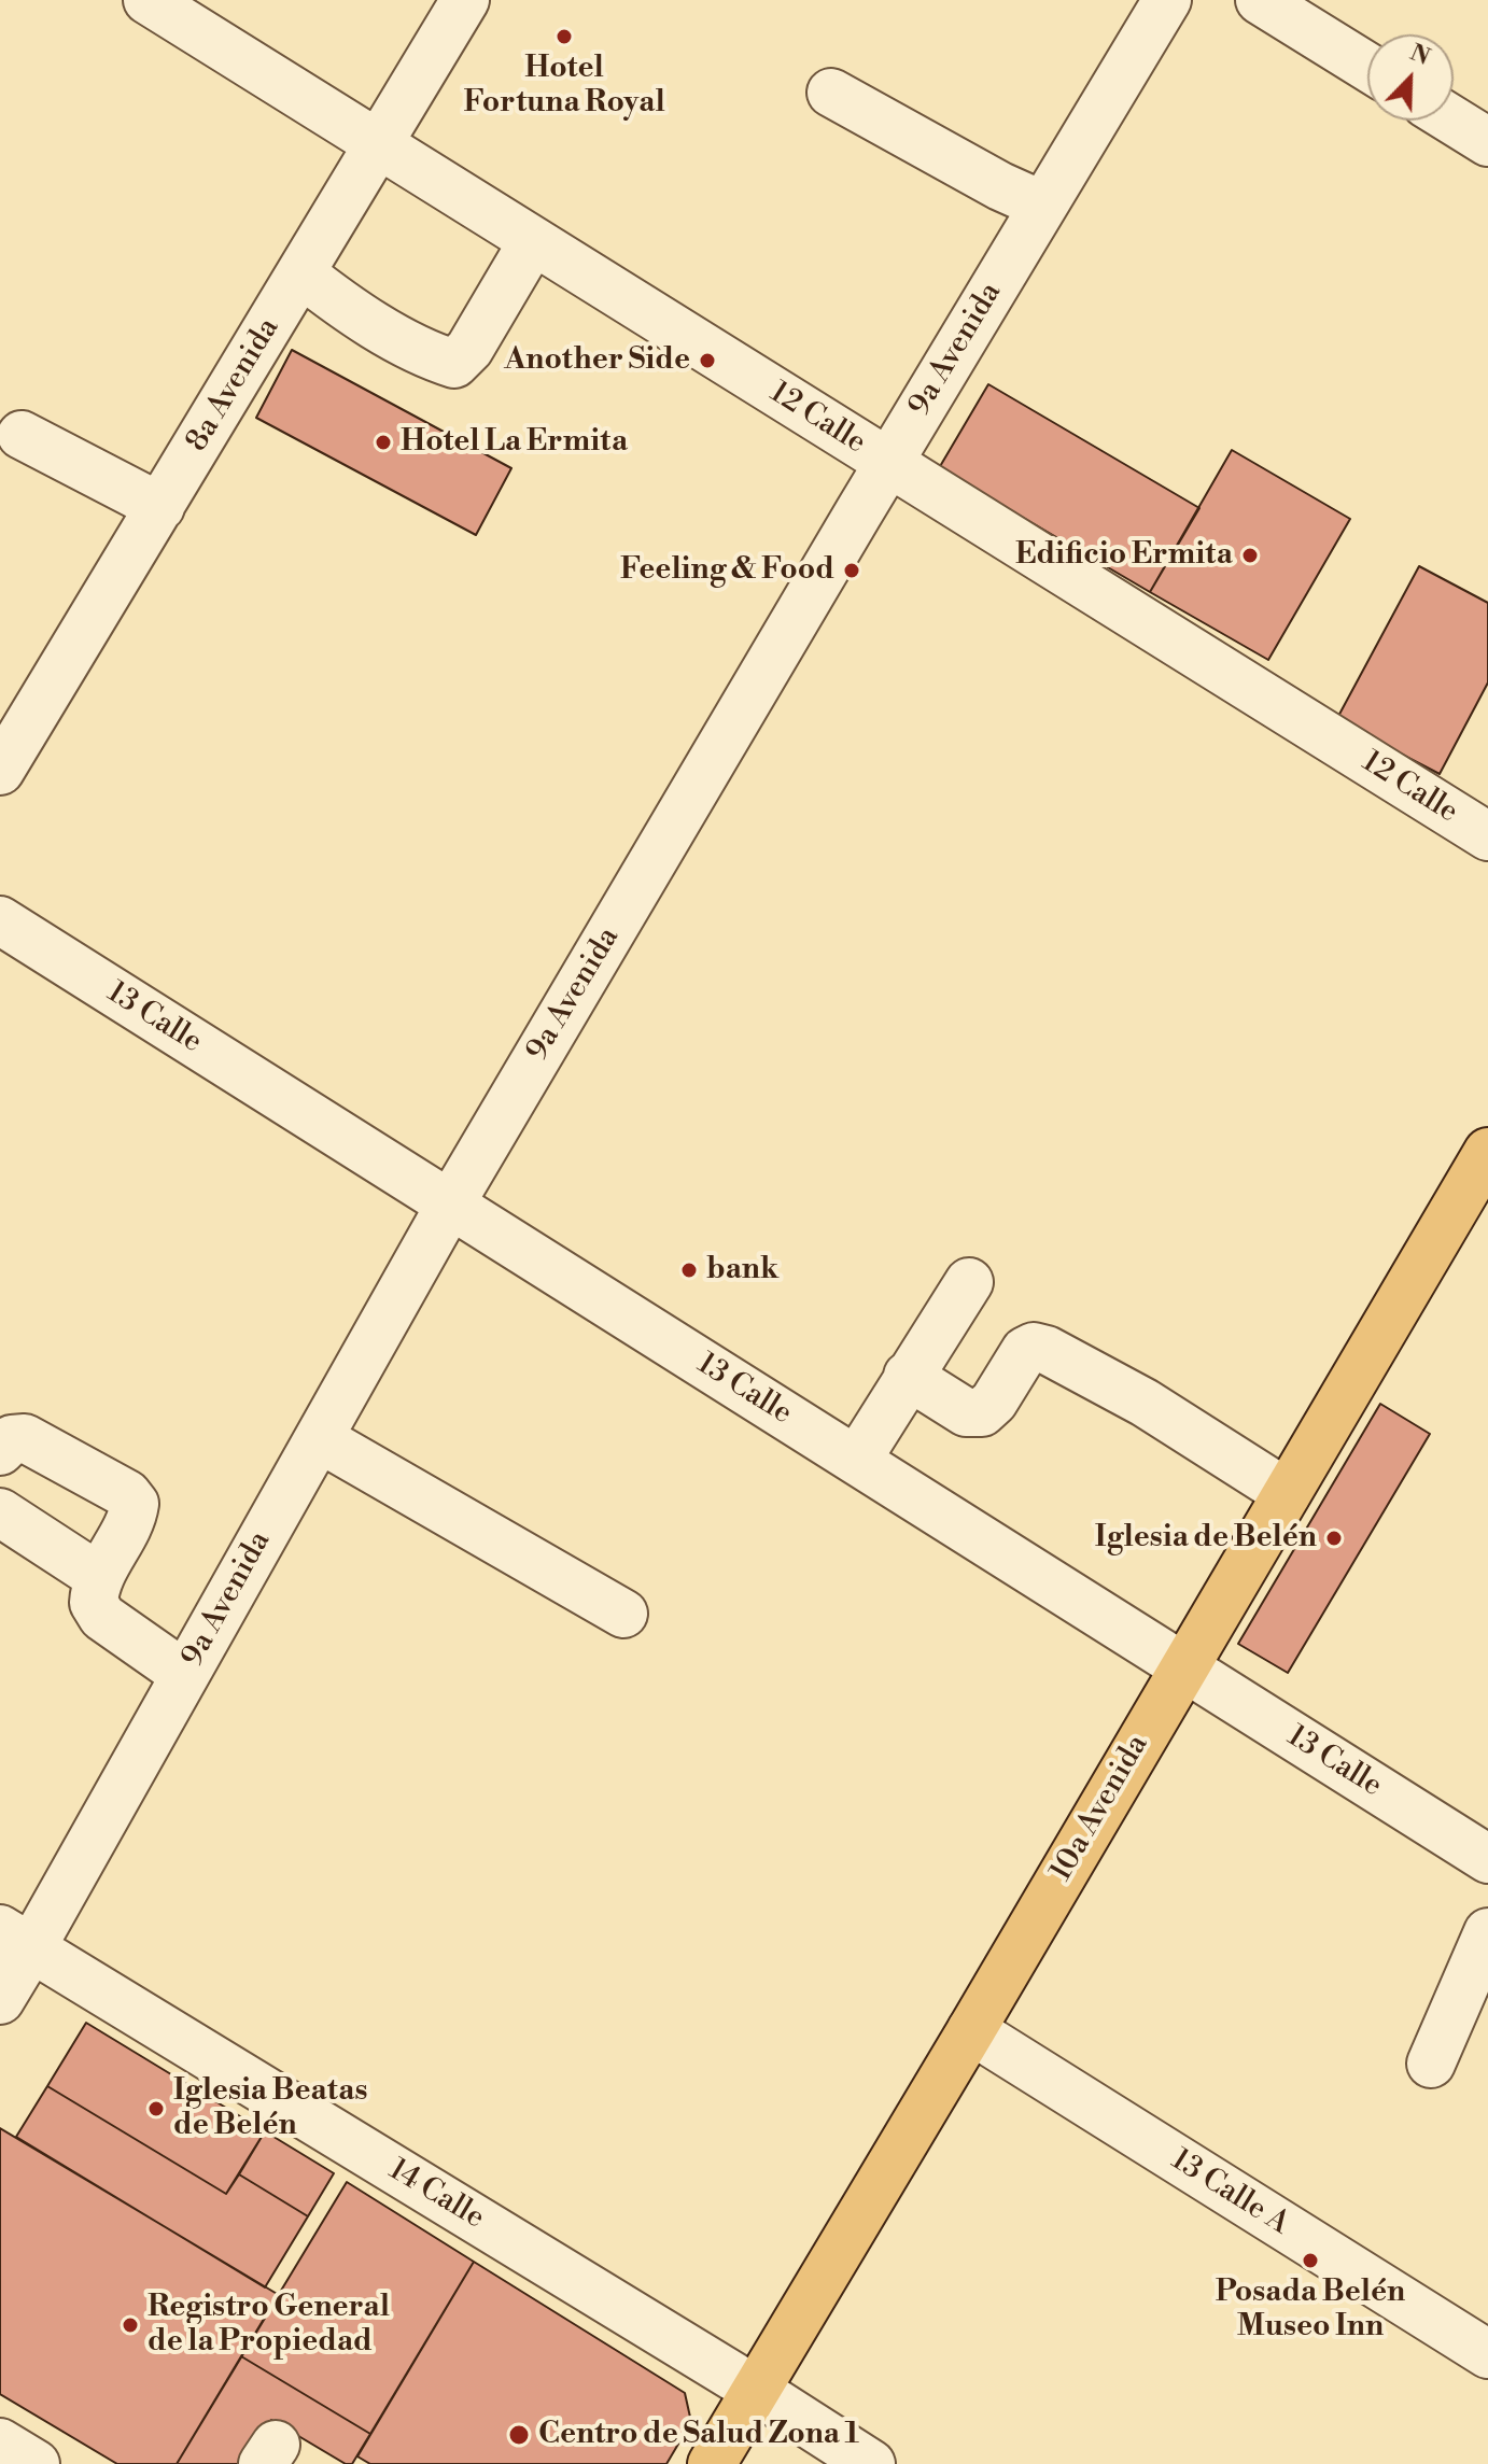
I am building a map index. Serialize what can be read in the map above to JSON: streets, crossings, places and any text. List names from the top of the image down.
{
  "streets": {
    "main road": ["10a Avenida"],
    "street": [
      "9a Avenida",
      "8a Avenida",
      "12 Calle",
      "13 Calle",
      "13 Calle A",
      "14 Calle"
    ]
  },
  "crossings": [
    ["9a Avenida", "12 Calle"],
    ["9a Avenida", "13 Calle"],
    ["9a Avenida", "14 Calle"],
    ["8a Avenida", "12 Calle"],
    ["13 Calle", "10a Avenida"],
    ["10a Avenida", "13 Calle A"],
    ["10a Avenida", "14 Calle"]
  ],
  "places": [
    "Hotel Fortuna Royal",
    "Another Side",
    "Hotel La Ermita",
    "Edificio Ermita",
    "Feeling & Food",
    "bank",
    "Iglesia de Belén",
    "Iglesia Beatas de Belén",
    "Posada Belén Museo Inn",
    "Registro General de la Propiedad",
    "Centro de Salud Zona 1"
  ],
  "north": "top right"
}
